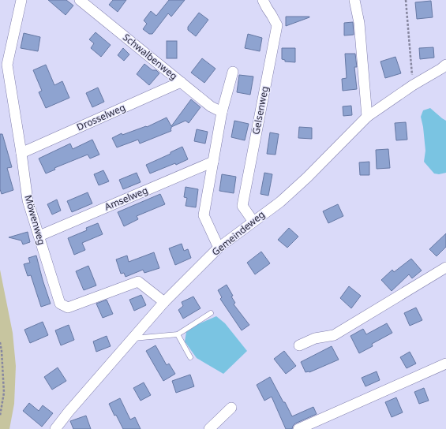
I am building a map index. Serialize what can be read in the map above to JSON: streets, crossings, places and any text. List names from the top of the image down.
{
  "streets": {
    "street": [
      "Schwalbenweg",
      "Gelsenweg",
      "Drosselweg",
      "Amselweg",
      "Möwenweg",
      "Gemeindeweg"
    ]
  },
  "crossings": [
    ["Schwalbenweg", "Drosselweg"],
    ["Gelsenweg", "Gemeindeweg"],
    ["Drosselweg", "Möwenweg"],
    ["Amselweg", "Möwenweg"],
    ["Möwenweg", "Gemeindeweg"]
  ]
}
